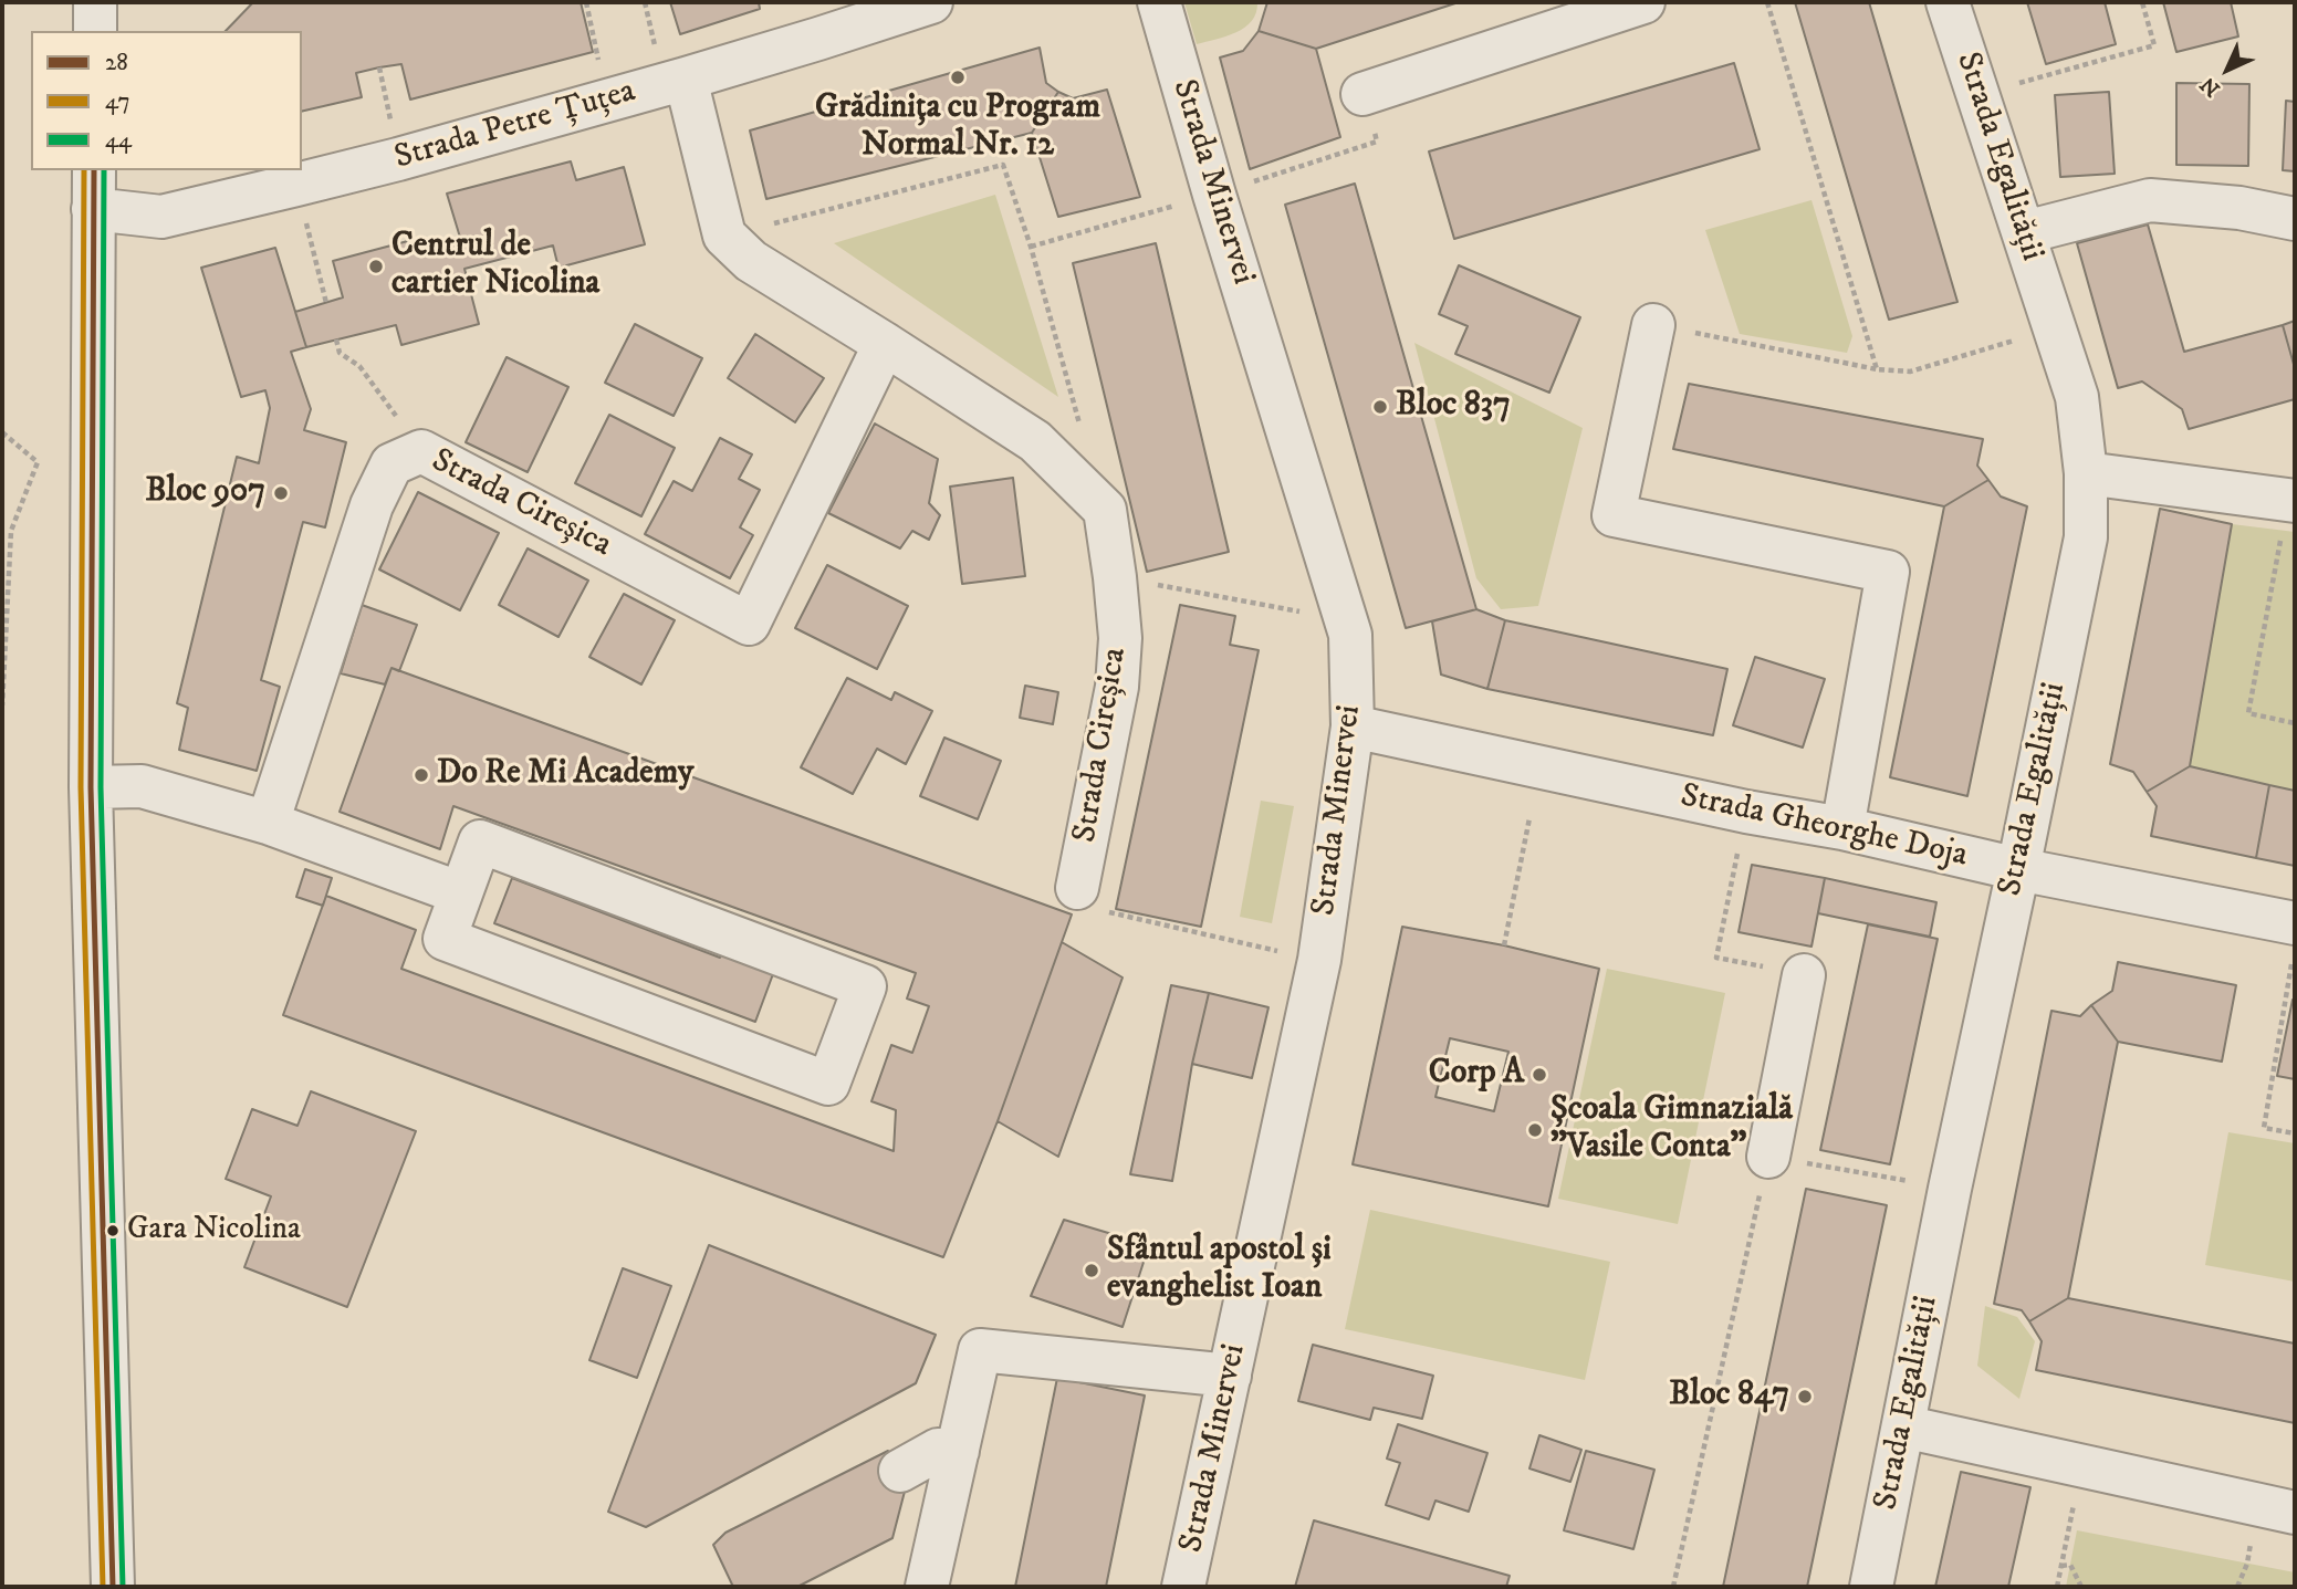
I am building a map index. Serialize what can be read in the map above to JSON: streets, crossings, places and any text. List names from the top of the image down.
{
  "streets": {
    "street": [
      "Strada Petre Țuțea",
      "Strada Egalității",
      "Strada Minervei",
      "Strada Cireșica",
      "Strada Gheorghe Doja"
    ]
  },
  "crossings": [
    ["Strada Egalității", "Strada Gheorghe Doja"],
    ["Strada Minervei", "Strada Gheorghe Doja"]
  ],
  "places": [
    "Grădinița cu Program Normal Nr. 12",
    "Centrul de cartier Nicolina",
    "Bloc 837",
    "Bloc 907",
    "Do Re Mi Academy",
    "Corp A",
    "Școala Gimnazială \"Vasile Conta\"",
    "Gara Nicolina",
    "Sfântul apostol și evanghelist Ioan",
    "Bloc 847"
  ],
  "lines": ["transit line 28", "transit line 47", "transit line 44"],
  "legend": ["28", "47", "44"],
  "north": "bottom left"
}
